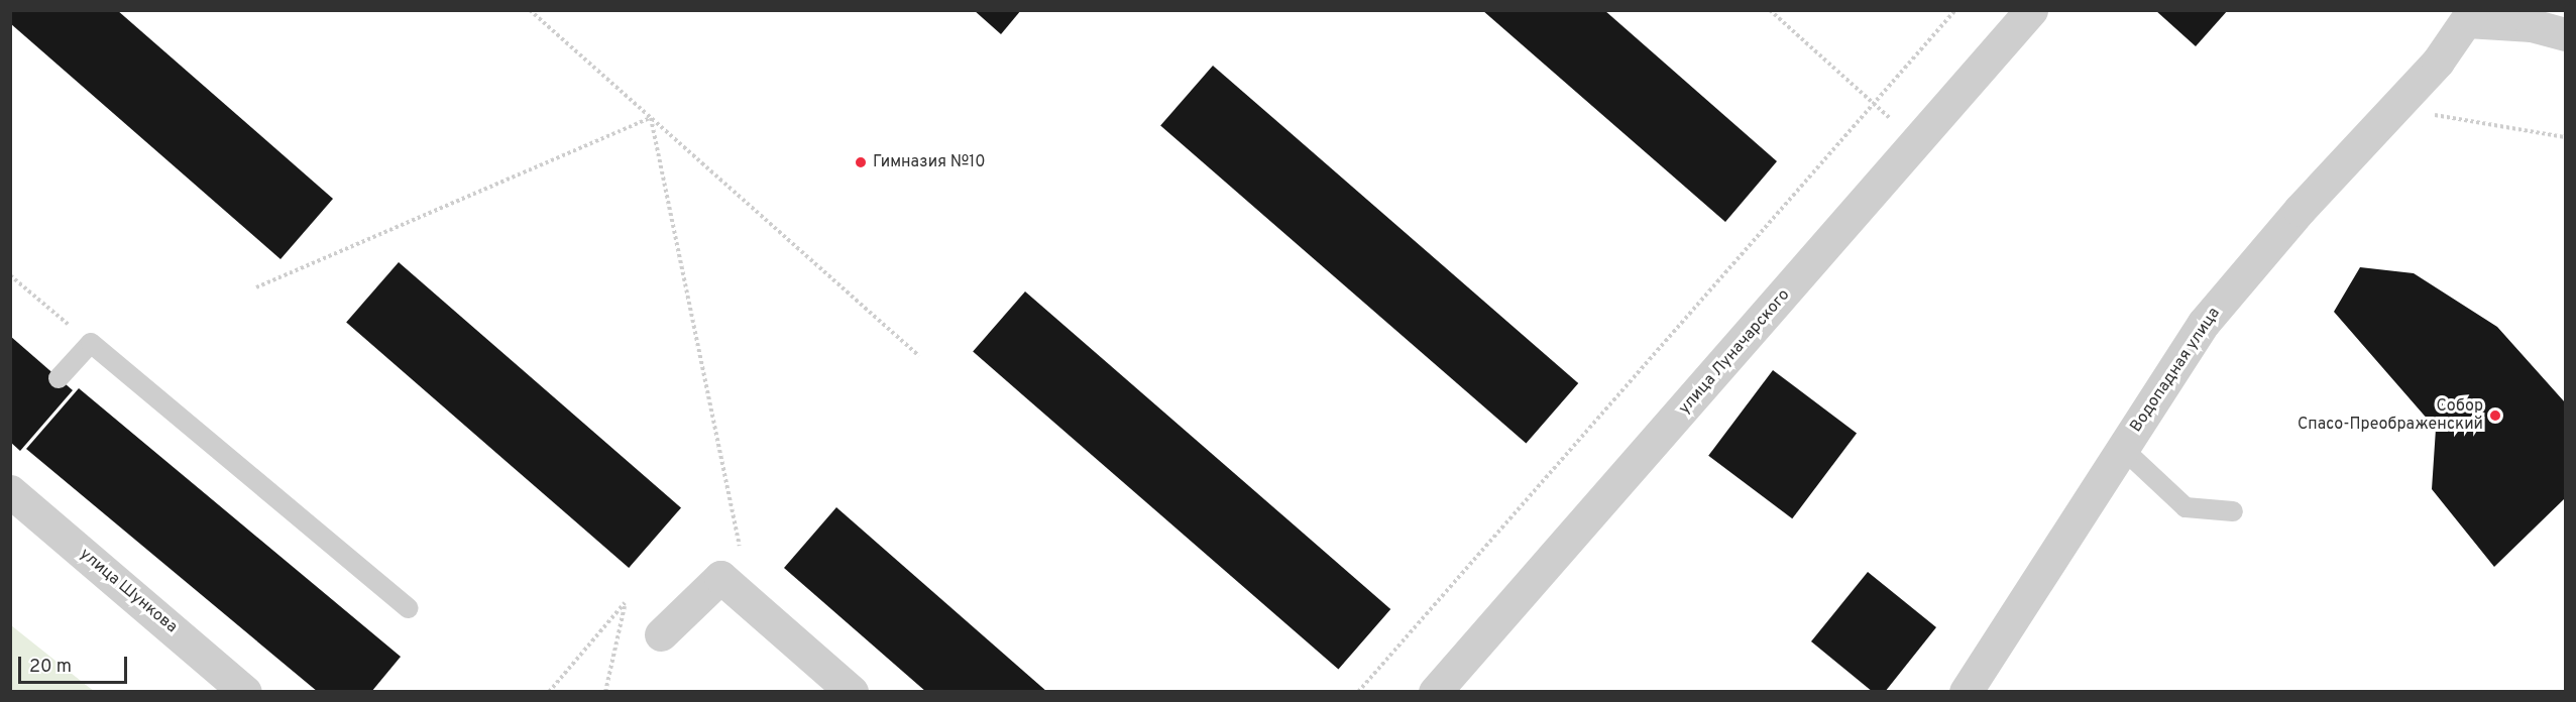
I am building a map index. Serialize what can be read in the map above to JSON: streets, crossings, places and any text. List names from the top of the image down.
{
  "streets": {
    "street": ["улица Луначарского", "Водопадная улица", "улица Шункова"]
  },
  "places": ["Гимназия №10", "Собор Спасо-Преображенский"],
  "scale_bar": "20 m"
}
